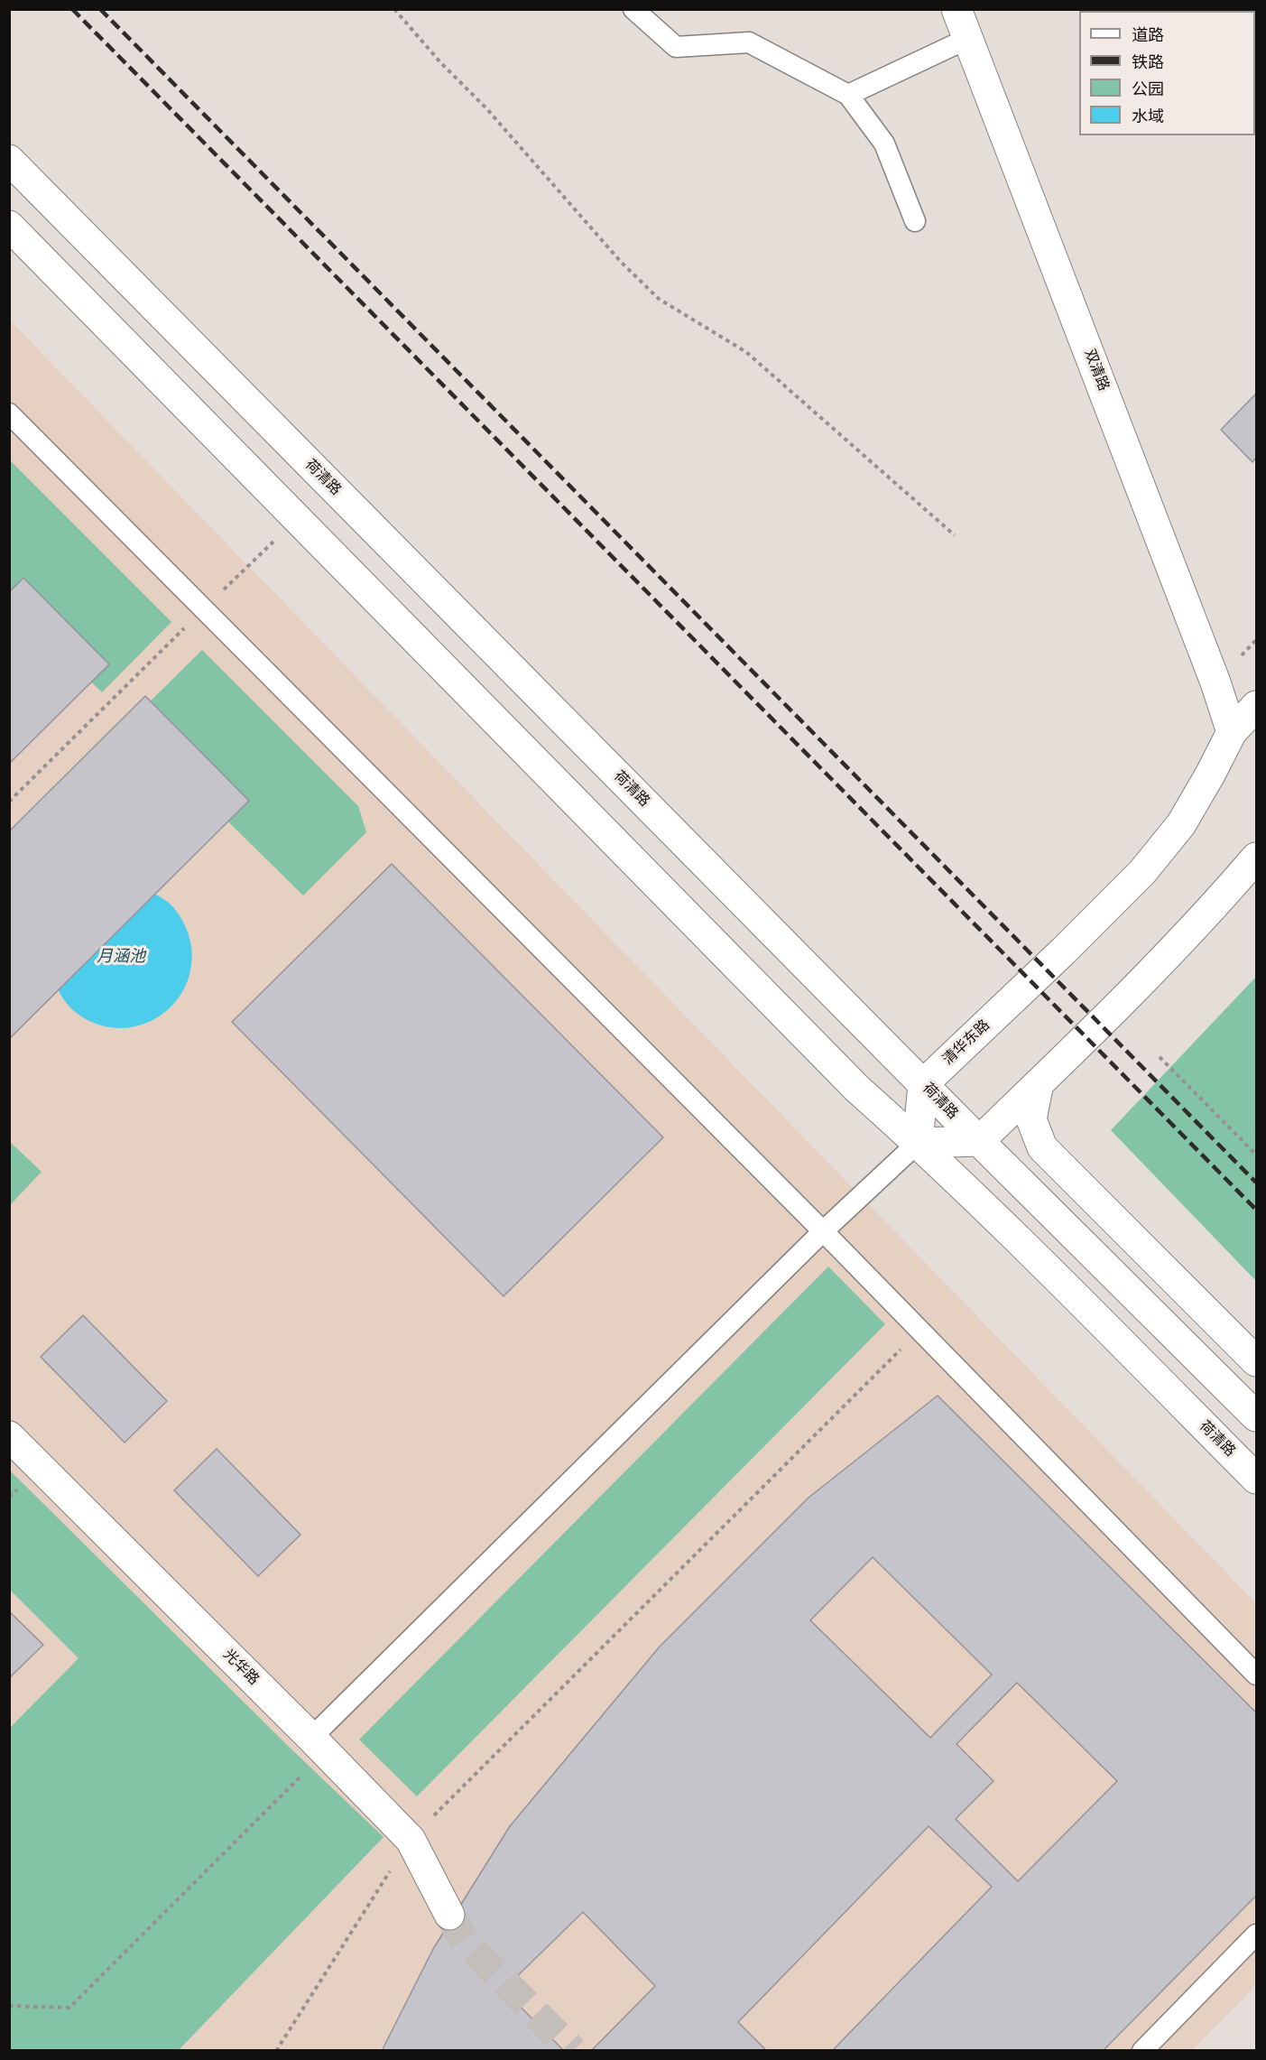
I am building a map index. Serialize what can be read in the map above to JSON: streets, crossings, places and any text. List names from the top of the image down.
{
  "streets": {
    "main road": [
      "双清路",
      "荷清路",
      "清华东路",
      "光华路"
    ]
  },
  "crossings": [
    ["双清路", "清华东路"],
    ["荷清路", "清华东路"]
  ],
  "water": ["月涵池"],
  "legend": [
    "道路",
    "铁路",
    "公园",
    "水域"
  ]
}
